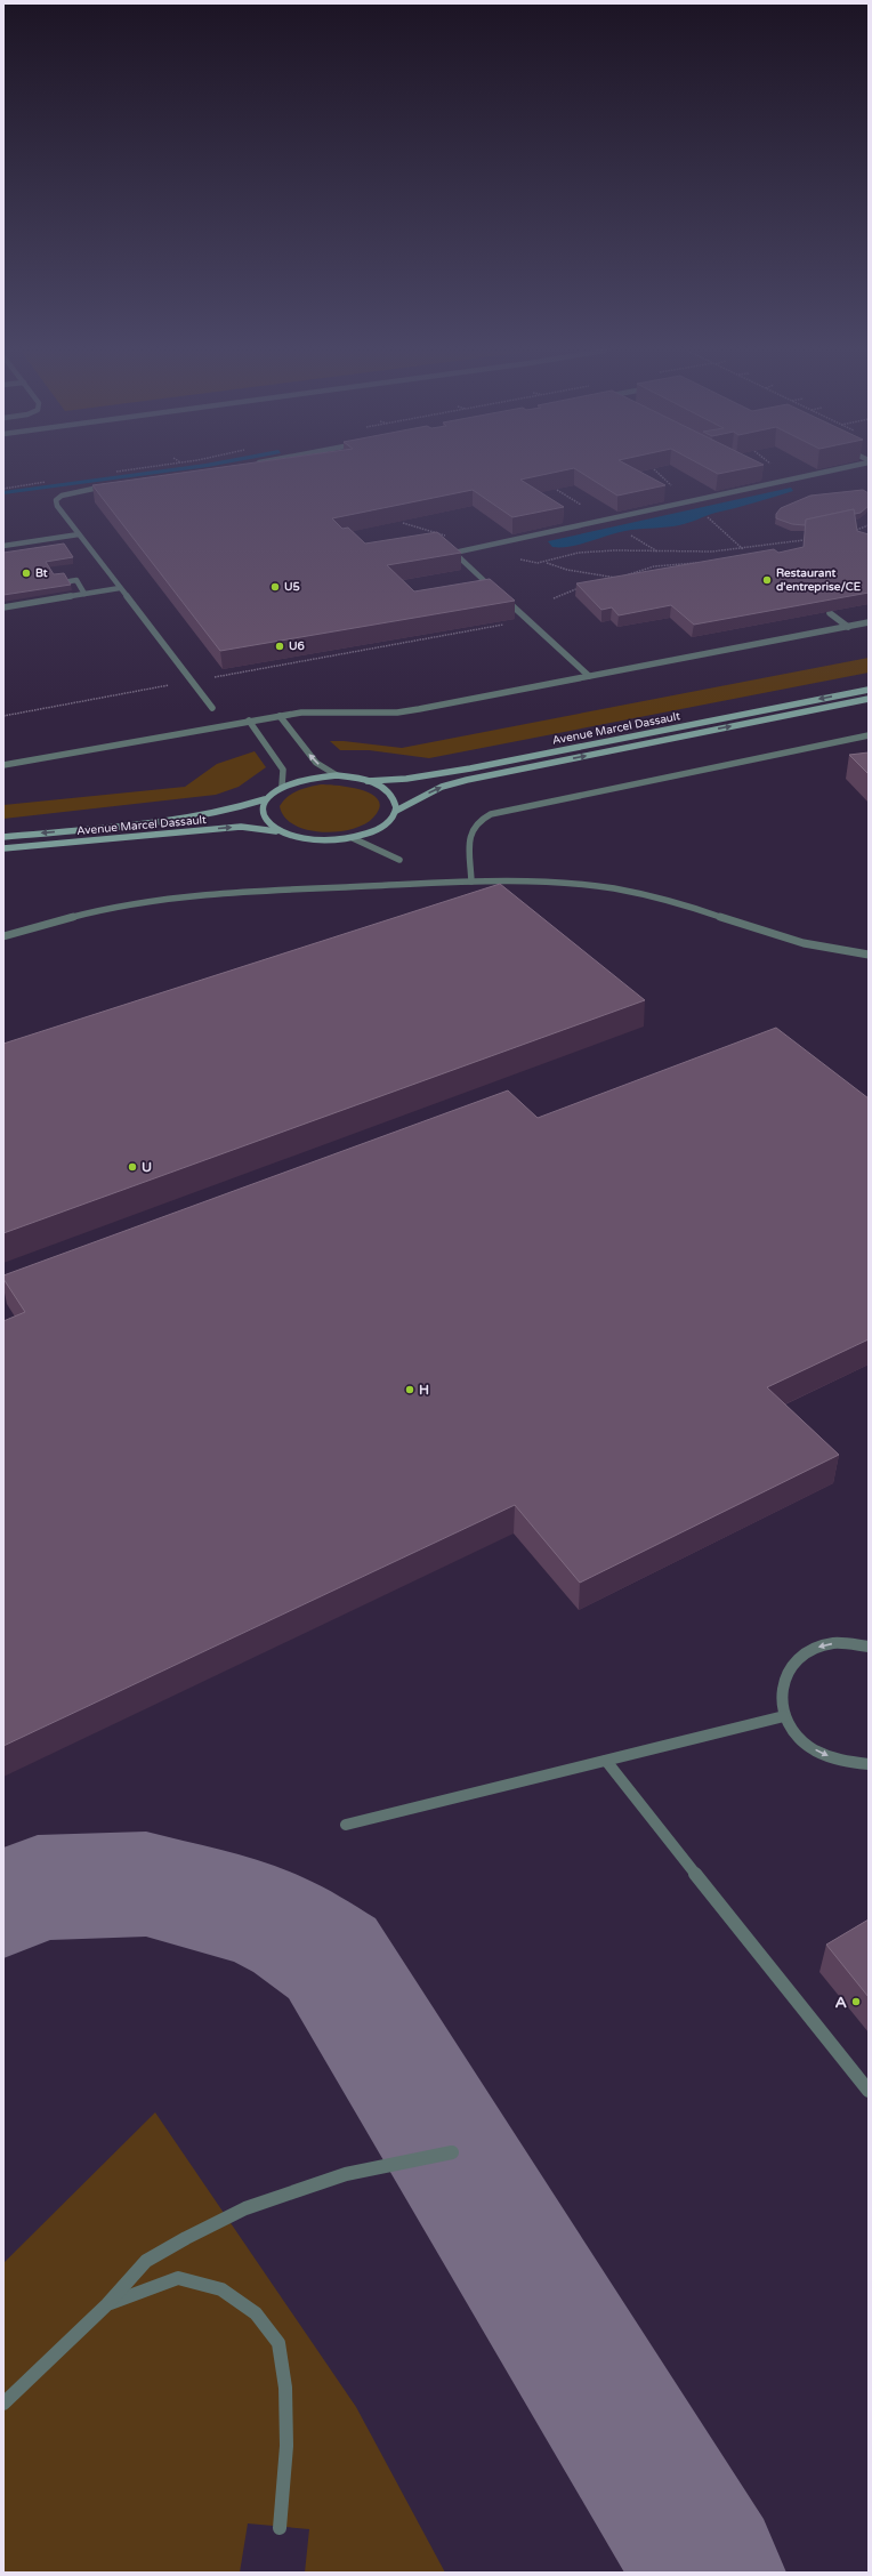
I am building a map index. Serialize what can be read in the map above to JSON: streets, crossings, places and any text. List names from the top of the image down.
{
  "streets": {
    "main road": ["Avenue Marcel Dassault"]
  },
  "places": [
    "Bt",
    "Restaurant d'entreprise/CE",
    "U5",
    "U6",
    "U",
    "H",
    "A"
  ]
}
